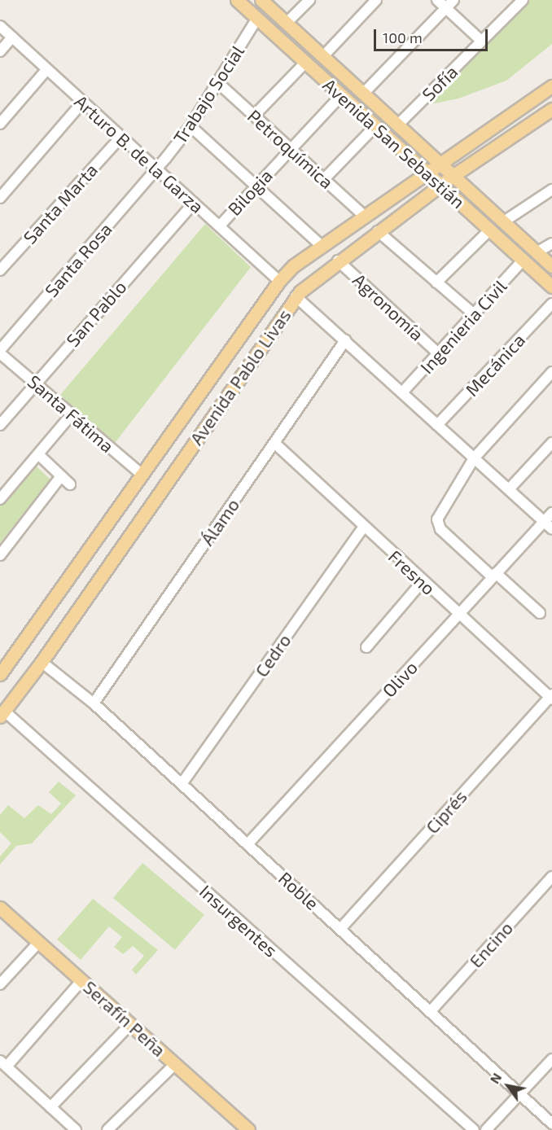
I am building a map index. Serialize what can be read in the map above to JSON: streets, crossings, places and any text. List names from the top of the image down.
{
  "streets": {
    "main road": ["Avenida San Sebastián", "Avenida Pablo Livas", "Serafín Peña"],
    "street": [
      "Sofía",
      "Trabajo Social",
      "Petroquímica",
      "Arturo B. de la Garza",
      "Bilogia",
      "Santa Marta",
      "Santa Rosa",
      "Agronomía",
      "San Pablo",
      "Ingenieria Civil",
      "Mecánica",
      "Santa Fátima",
      "Álamo",
      "Fresno",
      "Cedro",
      "Olivo",
      "Ciprés",
      "Roble",
      "Insurgentes",
      "Encino"
    ]
  },
  "crossings": [
    ["Sofía", "Avenida San Sebastián"],
    ["Trabajo Social", "Avenida San Sebastián"],
    ["Trabajo Social", "Petroquímica"],
    ["Trabajo Social", "Arturo B. de la Garza"],
    ["Trabajo Social", "Santa Rosa"],
    ["Avenida San Sebastián", "Bilogia"],
    ["Avenida San Sebastián", "Ingenieria Civil"],
    ["Avenida San Sebastián", "Avenida Pablo Livas"],
    ["Petroquímica", "Bilogia"],
    ["Petroquímica", "Avenida Pablo Livas"],
    ["Arturo B. de la Garza", "Bilogia"],
    ["Arturo B. de la Garza", "Santa Marta"],
    ["Arturo B. de la Garza", "Santa Rosa"],
    ["Arturo B. de la Garza", "San Pablo"],
    ["Arturo B. de la Garza", "Avenida Pablo Livas"],
    ["Santa Rosa", "Santa Fátima"],
    ["Agronomía", "Ingenieria Civil"],
    ["Agronomía", "Avenida Pablo Livas"],
    ["San Pablo", "Santa Fátima"],
    ["Avenida Pablo Livas", "Santa Fátima"],
    ["Avenida Pablo Livas", "Roble"],
    ["Avenida Pablo Livas", "Insurgentes"],
    ["Álamo", "Fresno"],
    ["Álamo", "Roble"],
    ["Fresno", "Cedro"],
    ["Fresno", "Olivo"],
    ["Fresno", "Ciprés"],
    ["Cedro", "Roble"],
    ["Olivo", "Roble"],
    ["Ciprés", "Roble"],
    ["Roble", "Encino"]
  ],
  "scale_bar": "100 m",
  "north": "top left"
}
